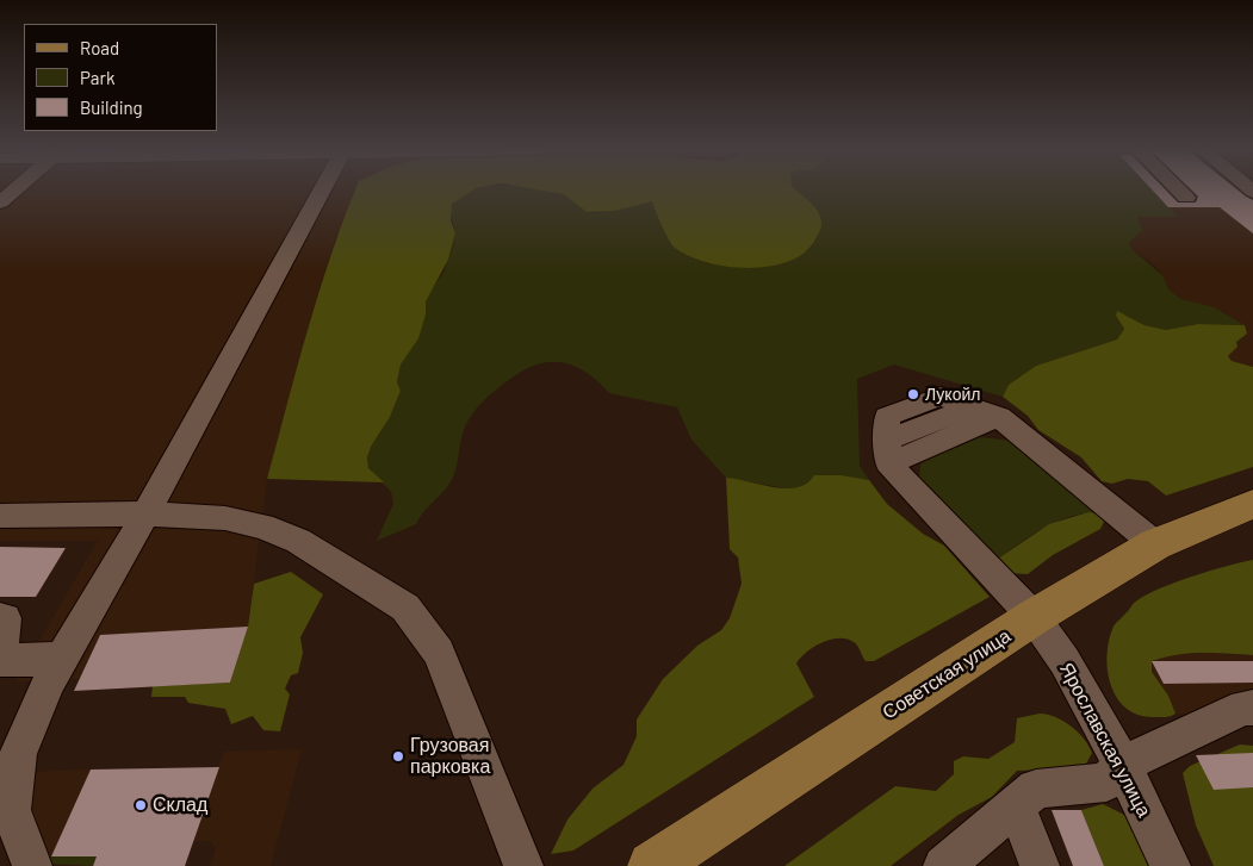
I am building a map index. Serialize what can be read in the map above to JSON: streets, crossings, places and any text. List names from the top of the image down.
{
  "streets": {
    "main road": ["Советская улица"],
    "street": ["Ярославская улица"]
  },
  "crossings": [
    ["Советская улица", "Ярославская улица"]
  ],
  "places": ["Лукойл", "Грузовая парковка", "Склад"],
  "legend": ["Road", "Park", "Building"]
}
